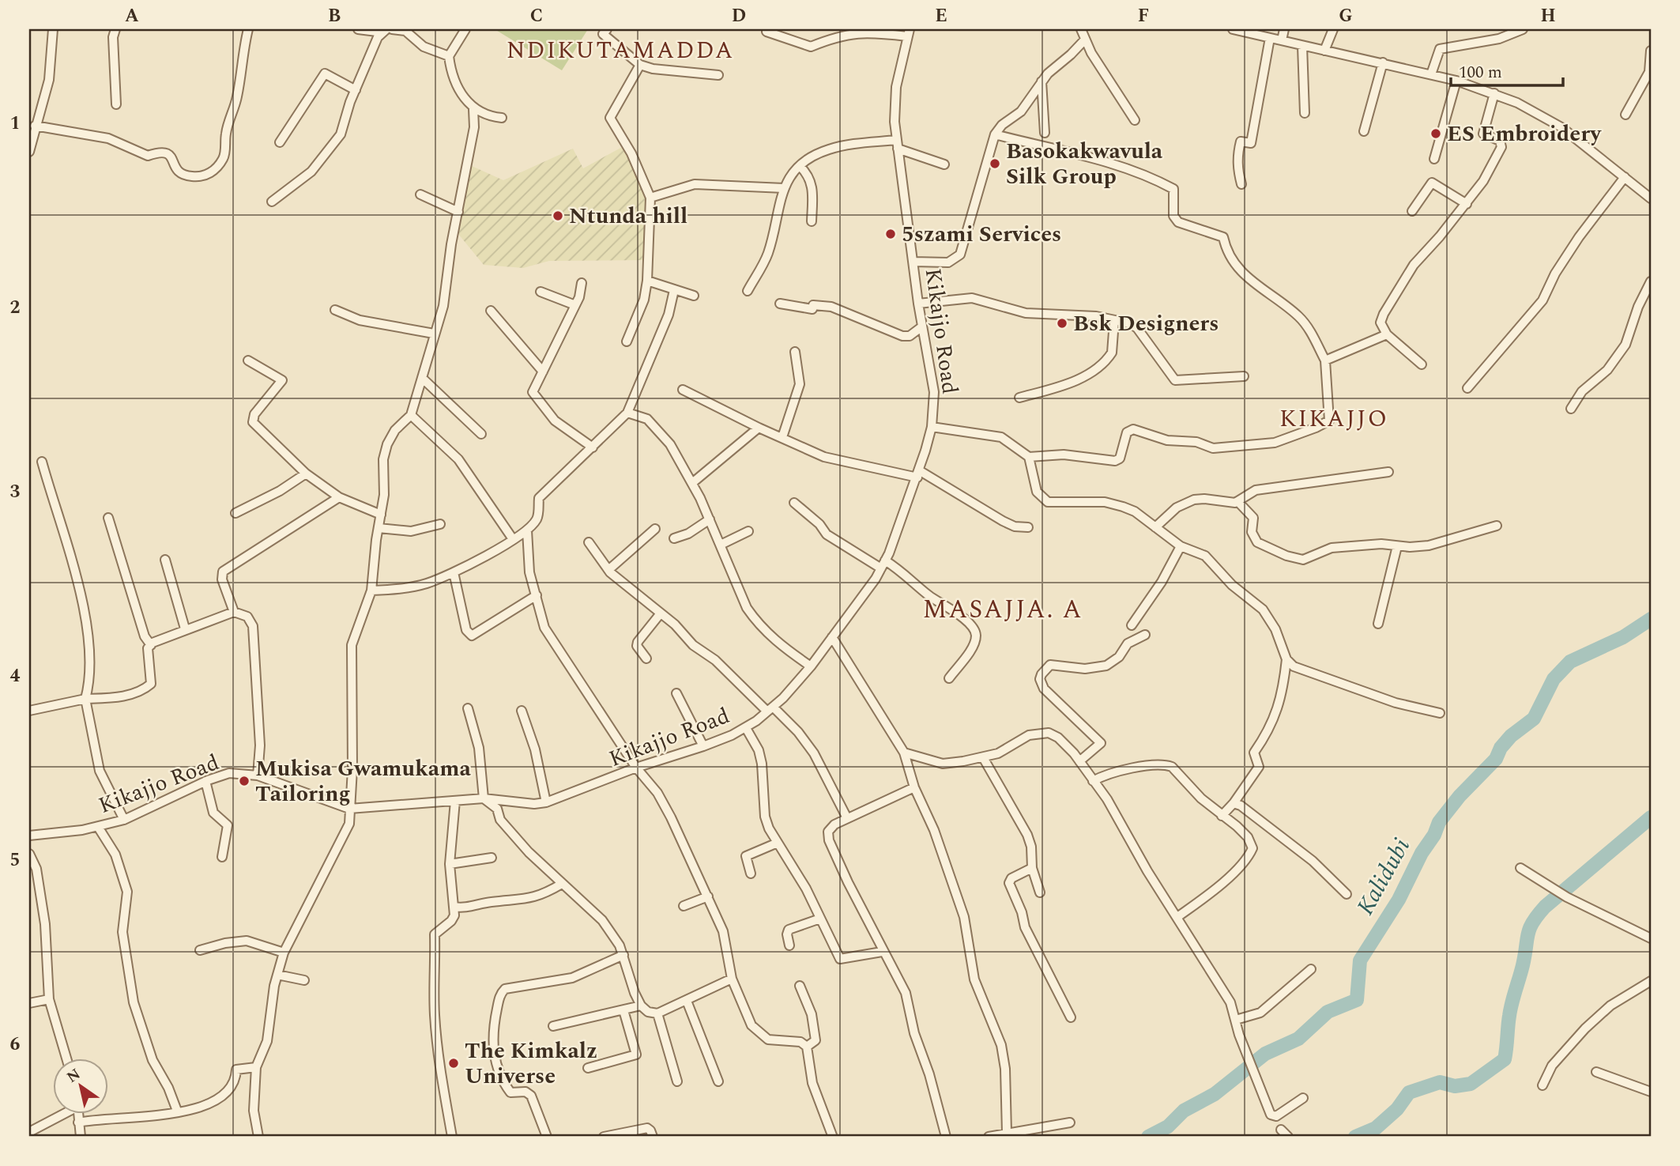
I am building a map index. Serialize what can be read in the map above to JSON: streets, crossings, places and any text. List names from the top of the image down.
{
  "streets": {
    "street": ["Kikajjo Road"]
  },
  "districts": ["NDIKUTAMADDA", "KIKAJJO", "MASAJJA. A"],
  "water": ["Kalidubi"],
  "places": [
    "ES Embroidery",
    "Basokakwavula Silk Group",
    "Ntunda hill",
    "5szami Services",
    "Bsk Designers",
    "Mukisa Gwamukama Tailoring",
    "The Kimkalz Universe"
  ],
  "scale_bar": "100 m",
  "north": "top left",
  "grid": {
    "columns": [
      "A",
      "B",
      "C",
      "D",
      "E",
      "F",
      "G",
      "H"
    ],
    "rows": [
      "1",
      "2",
      "3",
      "4",
      "5",
      "6"
    ]
  }
}
